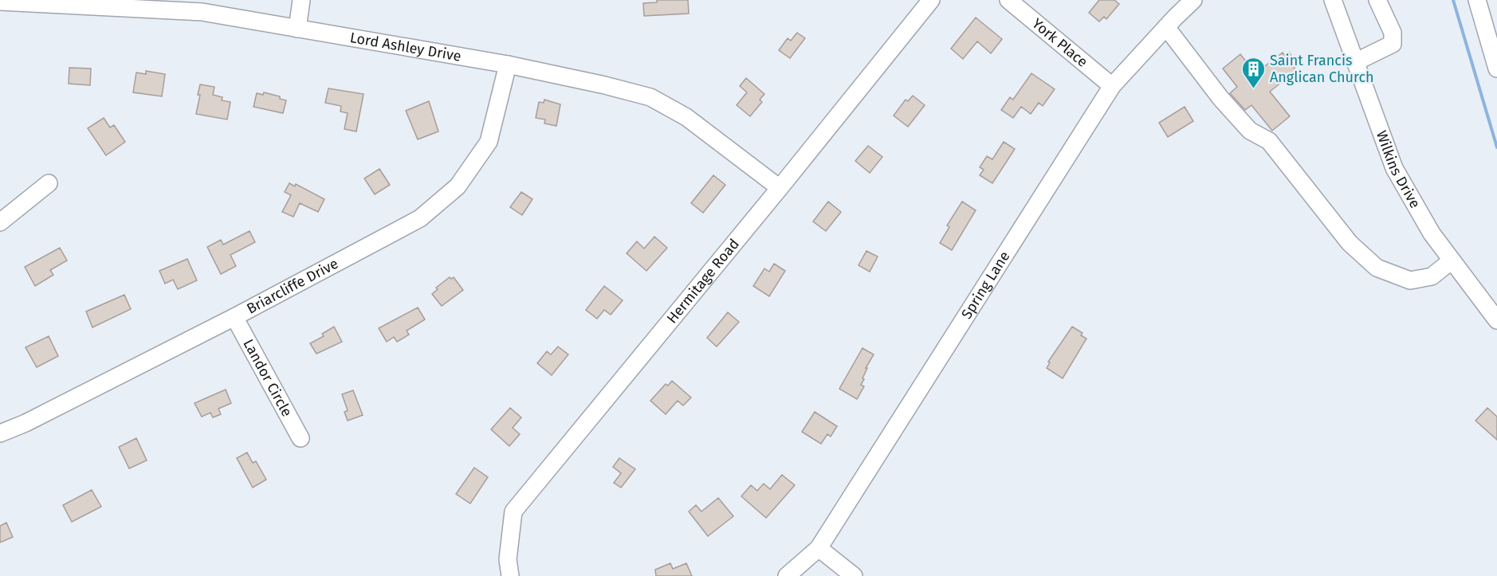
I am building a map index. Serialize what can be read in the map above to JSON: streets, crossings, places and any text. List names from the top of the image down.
{
  "streets": {
    "street": [
      "York Place",
      "Lord Ashley Drive",
      "Wilkins Drive",
      "Hermitage Road",
      "Spring Lane",
      "Briarcliffe Drive",
      "Landor Circle"
    ]
  },
  "crossings": [
    ["York Place", "Spring Lane"],
    ["Lord Ashley Drive", "Hermitage Road"],
    ["Lord Ashley Drive", "Briarcliffe Drive"],
    ["Briarcliffe Drive", "Landor Circle"]
  ],
  "places": {
    "building": ["Saint Francis Anglican Church"]
  }
}
